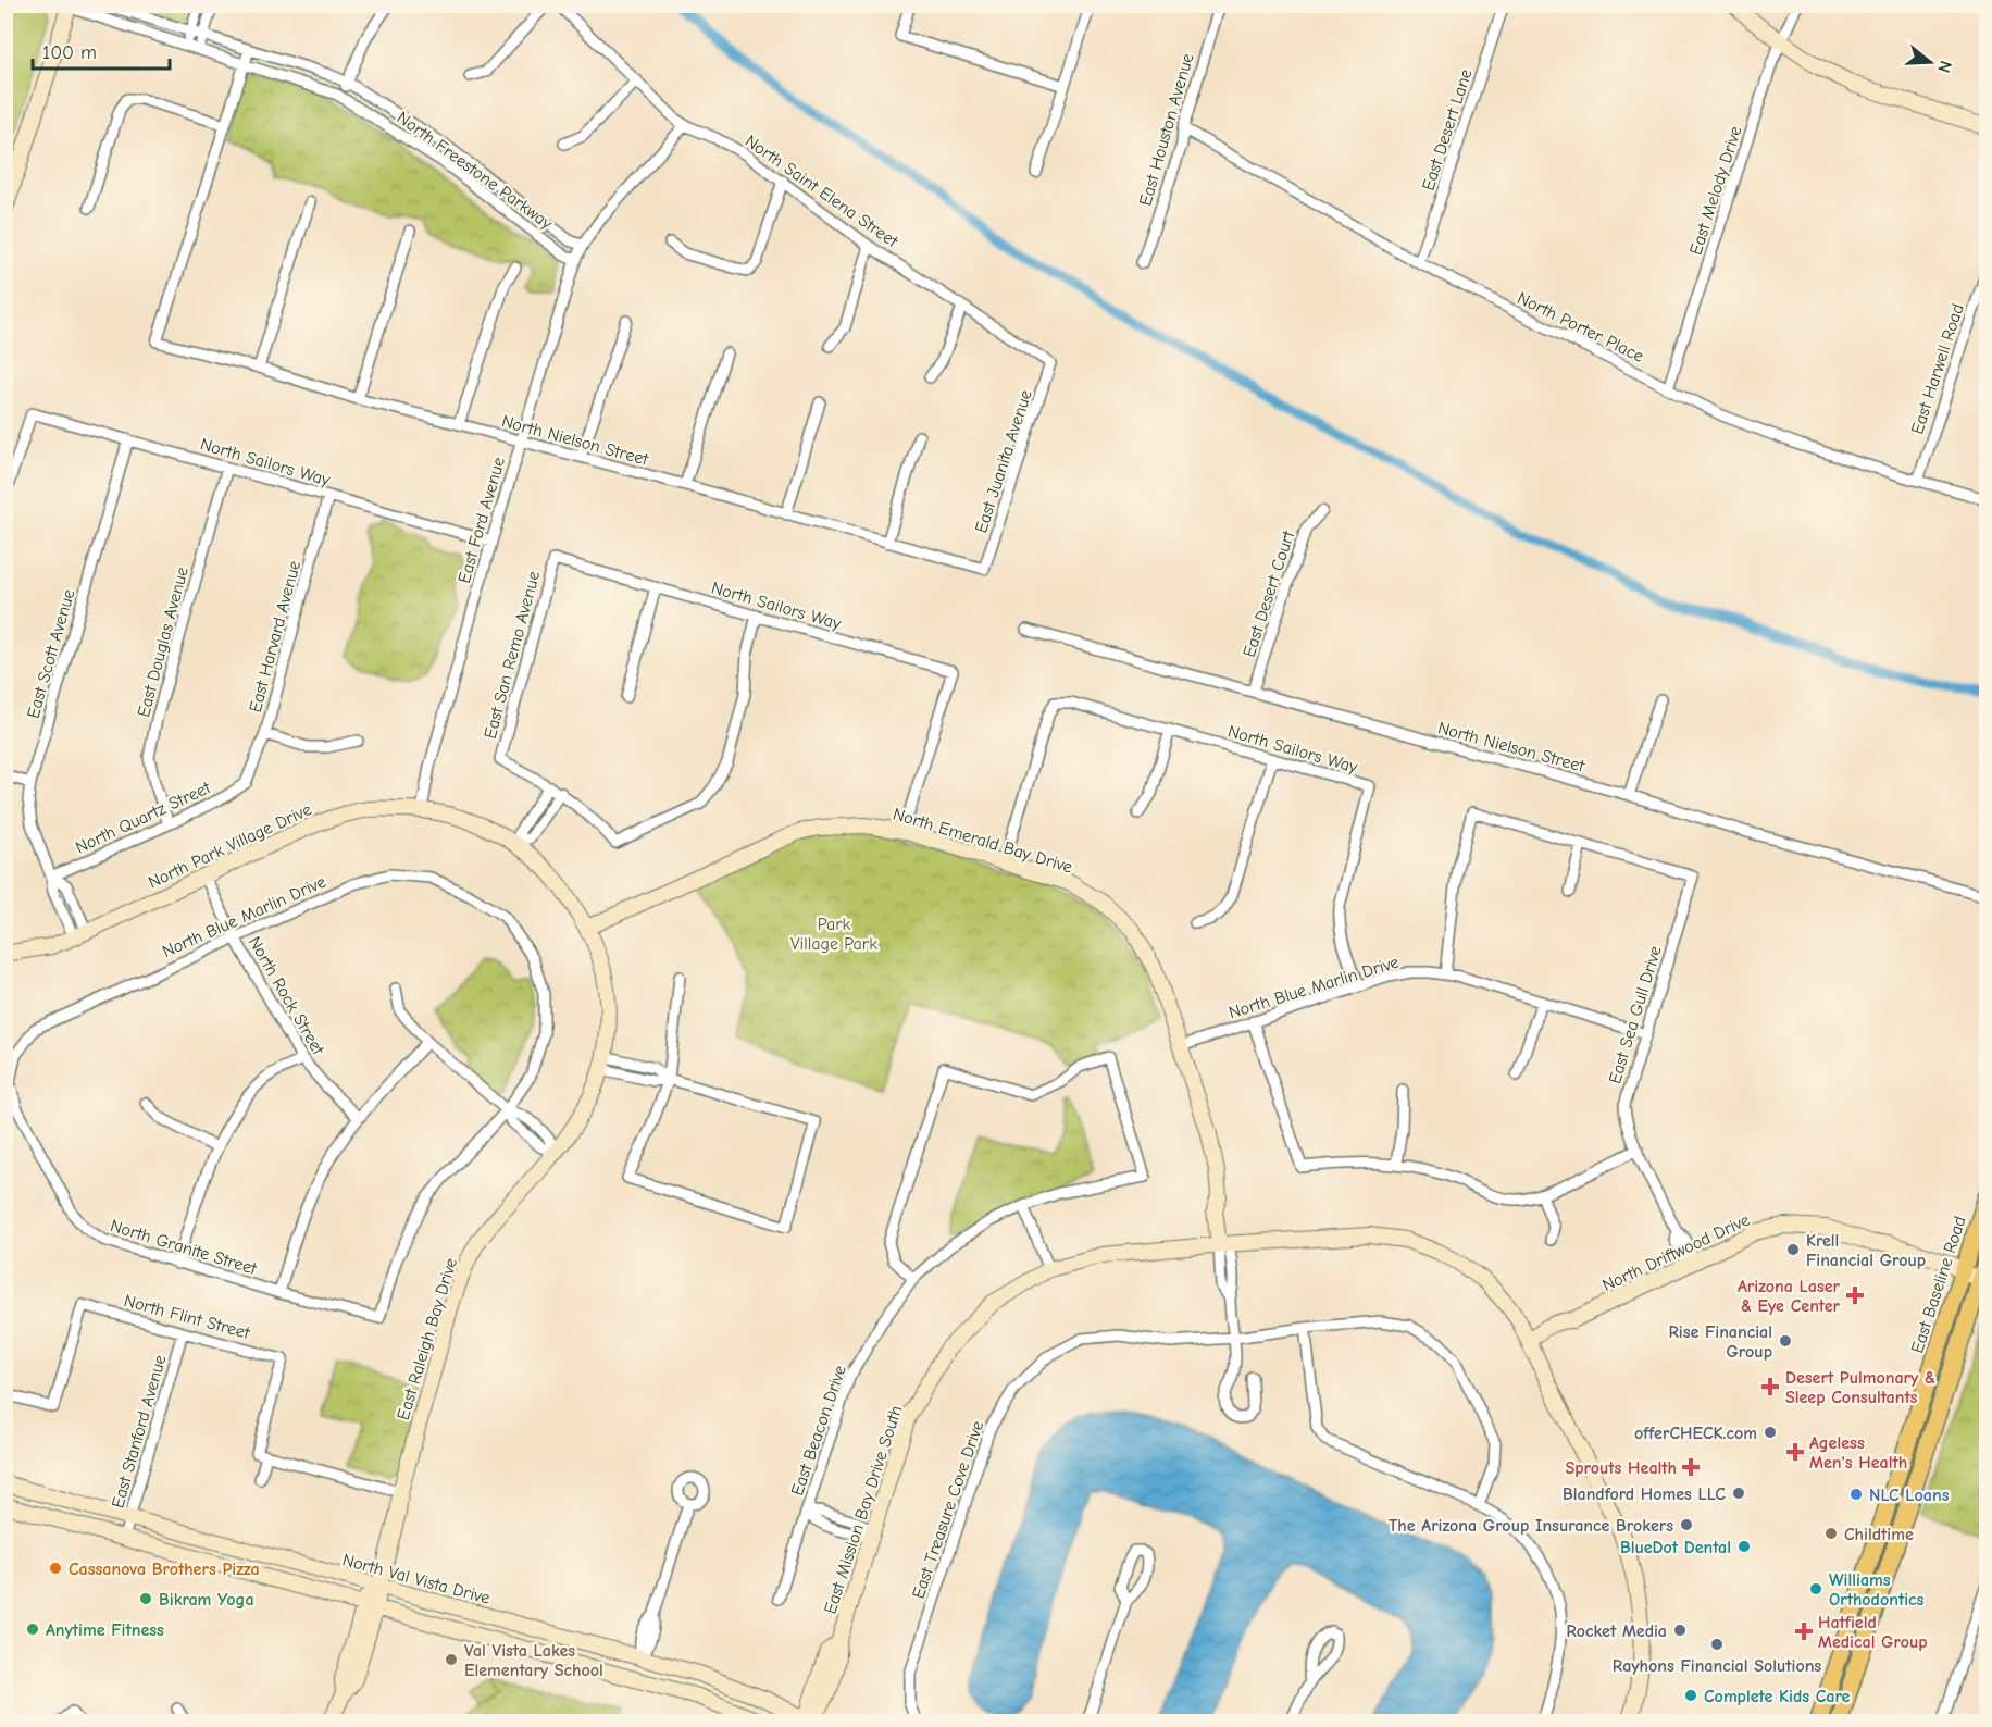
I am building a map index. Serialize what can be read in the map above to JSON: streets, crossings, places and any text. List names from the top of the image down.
{
  "streets": {
    "main road": ["East Baseline Road"],
    "street": [
      "East Houston Avenue",
      "East Desert Lane",
      "North Freestone Parkway",
      "North Saint Elena Street",
      "East Melody Drive",
      "North Porter Place",
      "East Harwell Road",
      "North Nielson Street",
      "North Sailors Way",
      "East Juanita Avenue",
      "East Ford Avenue",
      "East Desert Court",
      "East Harvard Avenue",
      "East Douglas Avenue",
      "East Scott Avenue",
      "East San Remo Avenue",
      "North Quartz Street",
      "North Emerald Bay Drive",
      "North Park Village Drive",
      "North Blue Marlin Drive",
      "North Rock Street",
      "East Sea Gull Drive",
      "North Granite Street",
      "North Driftwood Drive",
      "North Flint Street",
      "East Raleigh Bay Drive",
      "East Beacon Drive",
      "East Stanford Avenue",
      "East Mission Bay Drive South",
      "East Treasure Cove Drive",
      "North Val Vista Drive"
    ]
  },
  "crossings": [
    ["East Houston Avenue", "North Porter Place"],
    ["East Desert Lane", "North Porter Place"],
    ["North Freestone Parkway", "East Ford Avenue"],
    ["North Saint Elena Street", "East Juanita Avenue"],
    ["North Saint Elena Street", "East Ford Avenue"],
    ["East Melody Drive", "North Porter Place"],
    ["North Porter Place", "East Harwell Road"],
    ["North Nielson Street", "East Juanita Avenue"],
    ["North Nielson Street", "East Ford Avenue"],
    ["North Nielson Street", "East Desert Court"],
    ["North Sailors Way", "East Ford Avenue"],
    ["North Sailors Way", "East Harvard Avenue"],
    ["North Sailors Way", "East Douglas Avenue"],
    ["North Sailors Way", "East Scott Avenue"],
    ["North Sailors Way", "East San Remo Avenue"],
    ["North Sailors Way", "North Emerald Bay Drive"],
    ["North Sailors Way", "North Blue Marlin Drive"],
    ["East Ford Avenue", "North Park Village Drive"],
    ["East Harvard Avenue", "North Quartz Street"],
    ["East Douglas Avenue", "North Quartz Street"],
    ["East Scott Avenue", "North Quartz Street"],
    ["East Scott Avenue", "North Park Village Drive"],
    ["North Emerald Bay Drive", "North Park Village Drive"],
    ["North Emerald Bay Drive", "North Blue Marlin Drive"],
    ["North Emerald Bay Drive", "East Raleigh Bay Drive"],
    ["North Emerald Bay Drive", "East Mission Bay Drive South"],
    ["North Emerald Bay Drive", "East Treasure Cove Drive"],
    ["North Park Village Drive", "North Rock Street"],
    ["North Park Village Drive", "East Raleigh Bay Drive"],
    ["North Blue Marlin Drive", "North Rock Street"],
    ["North Blue Marlin Drive", "East Sea Gull Drive"],
    ["North Blue Marlin Drive", "North Granite Street"],
    ["East Sea Gull Drive", "North Driftwood Drive"],
    ["North Driftwood Drive", "East Baseline Road"],
    ["North Driftwood Drive", "East Mission Bay Drive South"],
    ["North Flint Street", "East Stanford Avenue"],
    ["East Raleigh Bay Drive", "North Val Vista Drive"],
    ["East Stanford Avenue", "North Val Vista Drive"],
    ["East Mission Bay Drive South", "North Val Vista Drive"]
  ],
  "parks": ["Park Village Park"],
  "places": {
    "other": [
      "Krell Financial Group",
      "Rise Financial Group",
      "offerCHECK.com",
      "Blandford Homes LLC",
      "NLC Loans",
      "The Arizona Group Insurance Brokers",
      "Childtime",
      "BlueDot Dental",
      "Cassanova Brothers Pizza",
      "Williams Orthodontics",
      "Bikram Yoga",
      "Anytime Fitness",
      "Rocket Media",
      "Rayhons Financial Solutions",
      "Val Vista Lakes Elementary School",
      "Complete Kids Care"
    ],
    "health": [
      "Arizona Laser & Eye Center",
      "Desert Pulmonary & Sleep Consultants",
      "Ageless Men's Health",
      "Sprouts Health",
      "Hatfield Medical Group"
    ]
  },
  "scale_bar": "100 m",
  "north": "right"
}
